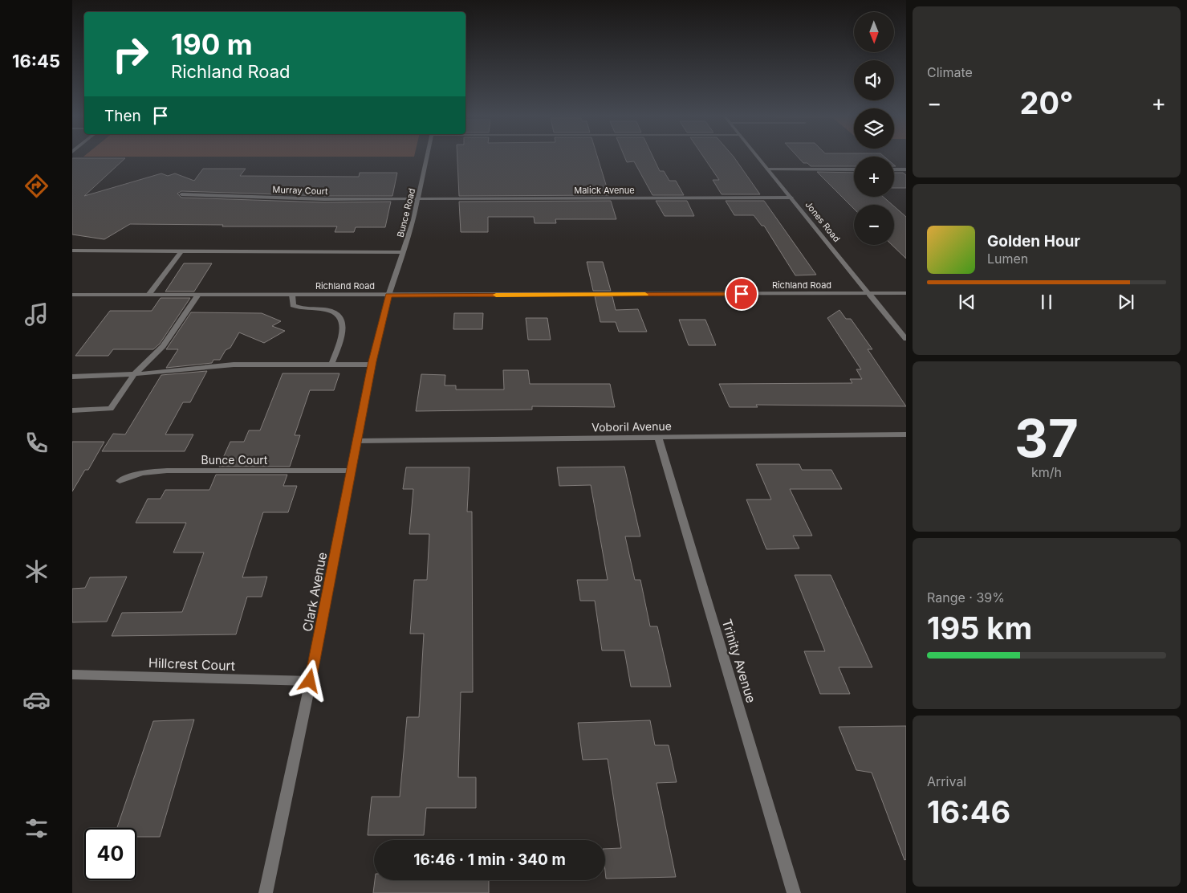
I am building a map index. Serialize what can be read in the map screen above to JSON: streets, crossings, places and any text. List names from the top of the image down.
{
  "streets": {
    "street": [
      "Murray Court",
      "Malick Avenue",
      "Bunce Road",
      "Jones Road",
      "Richland Road",
      "Voboril Avenue",
      "Bunce Court",
      "Clark Avenue",
      "Trinity Avenue",
      "Hillcrest Court"
    ]
  },
  "crossings": [
    ["Murray Court", "Malick Avenue"],
    ["Murray Court", "Bunce Road"],
    ["Malick Avenue", "Bunce Road"],
    ["Malick Avenue", "Jones Road"],
    ["Bunce Road", "Richland Road"],
    ["Bunce Road", "Clark Avenue"],
    ["Jones Road", "Richland Road"],
    ["Richland Road", "Clark Avenue"],
    ["Voboril Avenue", "Clark Avenue"],
    ["Voboril Avenue", "Trinity Avenue"],
    ["Bunce Court", "Clark Avenue"],
    ["Clark Avenue", "Hillcrest Court"]
  ],
  "north": "bottom",
  "page": {
    "tabs": "16:45",
    "tile": [
      "Climate",
      ["37", "km/h"],
      ["Range · 39%", "195 km"],
      ["Arrival", "16:46"]
    ],
    "map_buttons": ["+", "−"],
    "turn": ["190 m", "Richland Road"],
    "heat": ["−", "20°", "+"],
    "then": "Then",
    "song": ["Golden Hour", "Lumen"],
    "limit": "40",
    "trip": "16:46 · 1 min · 340 m"
  }
}
